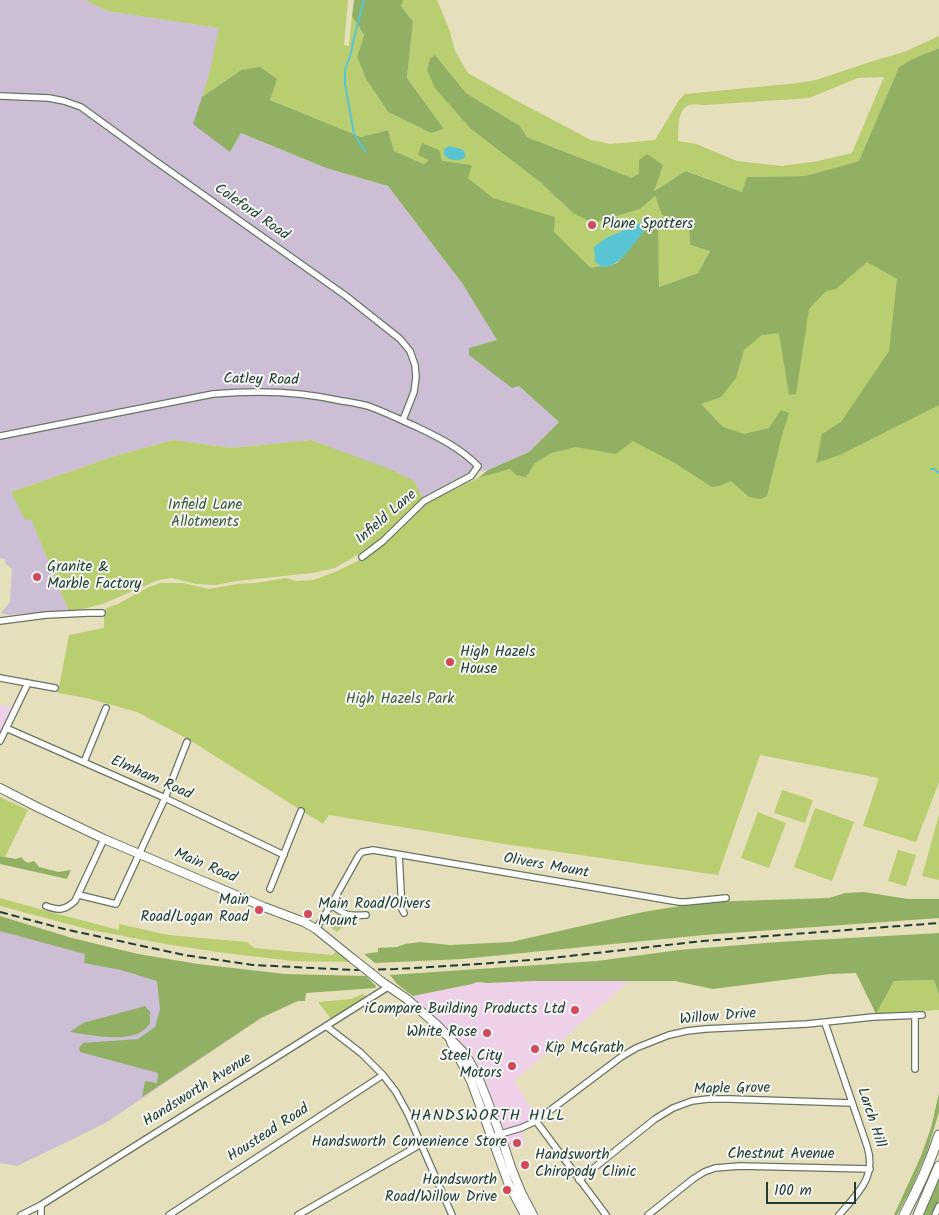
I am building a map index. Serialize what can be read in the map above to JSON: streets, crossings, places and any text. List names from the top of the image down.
{
  "streets": {
    "main road": ["Main Road"],
    "street": [
      "Coleford Road",
      "Catley Road",
      "Infield Lane",
      "Elmham Road",
      "Olivers Mount",
      "Willow Drive",
      "Maple Grove",
      "Handsworth Avenue",
      "Larch Hill",
      "Houstead Road",
      "Chestnut Avenue"
    ]
  },
  "crossings": [
    ["Coleford Road", "Catley Road"],
    ["Catley Road", "Infield Lane"],
    ["Main Road", "Willow Drive"],
    ["Main Road", "Handsworth Avenue"],
    ["Willow Drive", "Larch Hill"],
    ["Maple Grove", "Larch Hill"],
    ["Larch Hill", "Chestnut Avenue"]
  ],
  "districts": ["HANDSWORTH HILL"],
  "parks": ["Infield Lane Allotments", "High Hazels Park"],
  "places": [
    "Plane Spotters",
    "Granite & Marble Factory",
    "High Hazels House",
    "Main Road/Logan Road",
    "Main Road/Olivers Mount",
    "iCompare Building Products Ltd",
    "White Rose",
    "Kip McGrath",
    "Steel City Motors",
    "Handsworth Convenience Store",
    "Handsworth Chiropody Clinic",
    "Handsworth Road/Willow Drive"
  ],
  "scale_bar": "100 m"
}
